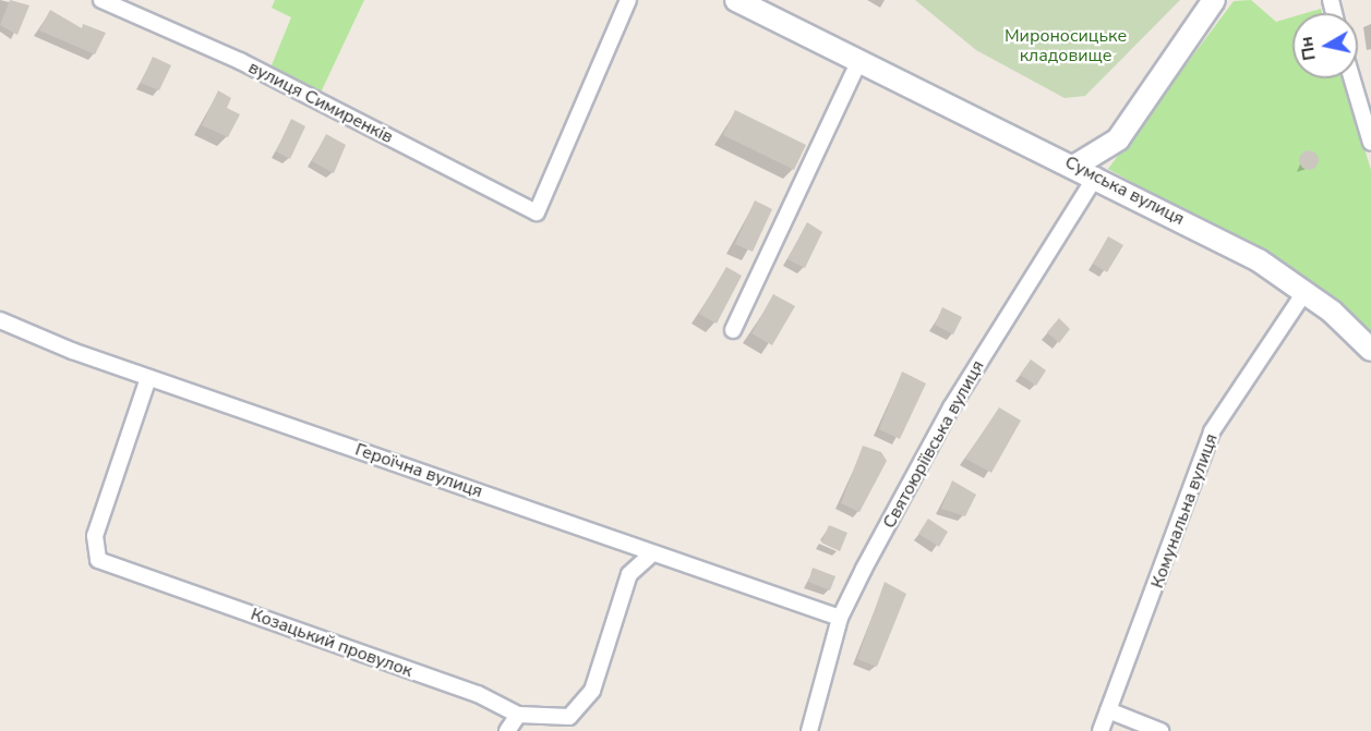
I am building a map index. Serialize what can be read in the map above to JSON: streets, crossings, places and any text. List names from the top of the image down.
{
  "streets": {
    "main road": ["Сумська вулиця"],
    "street": [
      "вулиця Симиренків",
      "Святоюріївська вулиця",
      "Героїчна вулиця",
      "Комунальна вулиця",
      "Козацький провулок"
    ]
  },
  "crossings": [
    ["Сумська вулиця", "Святоюріївська вулиця"],
    ["Сумська вулиця", "Комунальна вулиця"],
    ["Святоюріївська вулиця", "Героїчна вулиця"],
    ["Героїчна вулиця", "Козацький провулок"]
  ],
  "parks": ["Мироносицьке кладовище"],
  "north": "left"
}
